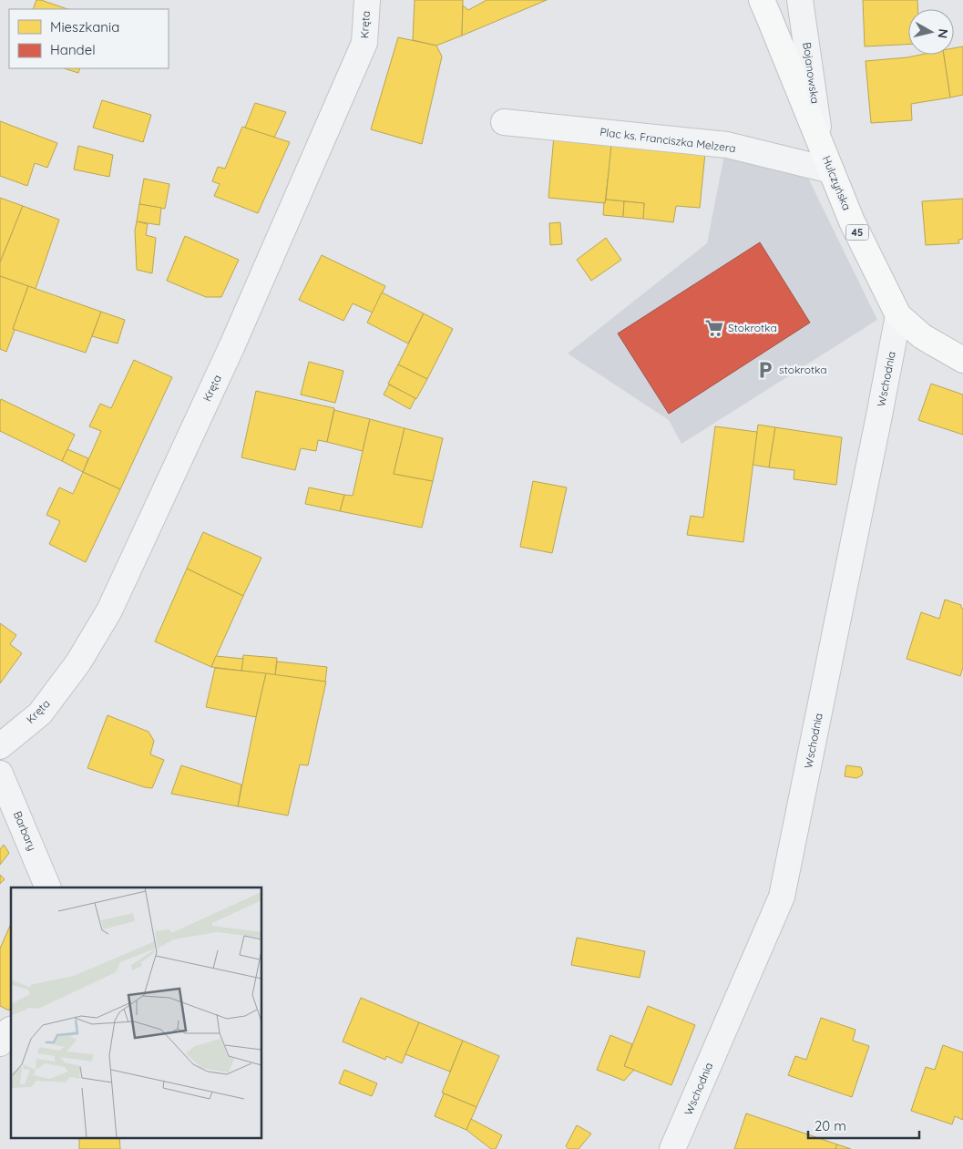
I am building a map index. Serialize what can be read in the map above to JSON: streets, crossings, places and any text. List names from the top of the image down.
{
  "streets": {
    "main road": ["Hulczyńska", "45"],
    "street": [
      "Kręta",
      "Bojanowska",
      "Plac ks. Franciszka Melzera",
      "Wschodnia",
      "Barbary"
    ]
  },
  "crossings": [
    ["Bojanowska", "Hulczyńska"],
    ["Plac ks. Franciszka Melzera", "Hulczyńska"],
    ["Hulczyńska", "Wschodnia"]
  ],
  "places": {
    "supermarket": ["Stokrotka"],
    "parking": ["stokrotka"]
  },
  "legend": ["Mieszkania", "Handel"],
  "scale_bar": "20 m",
  "north": "right"
}
